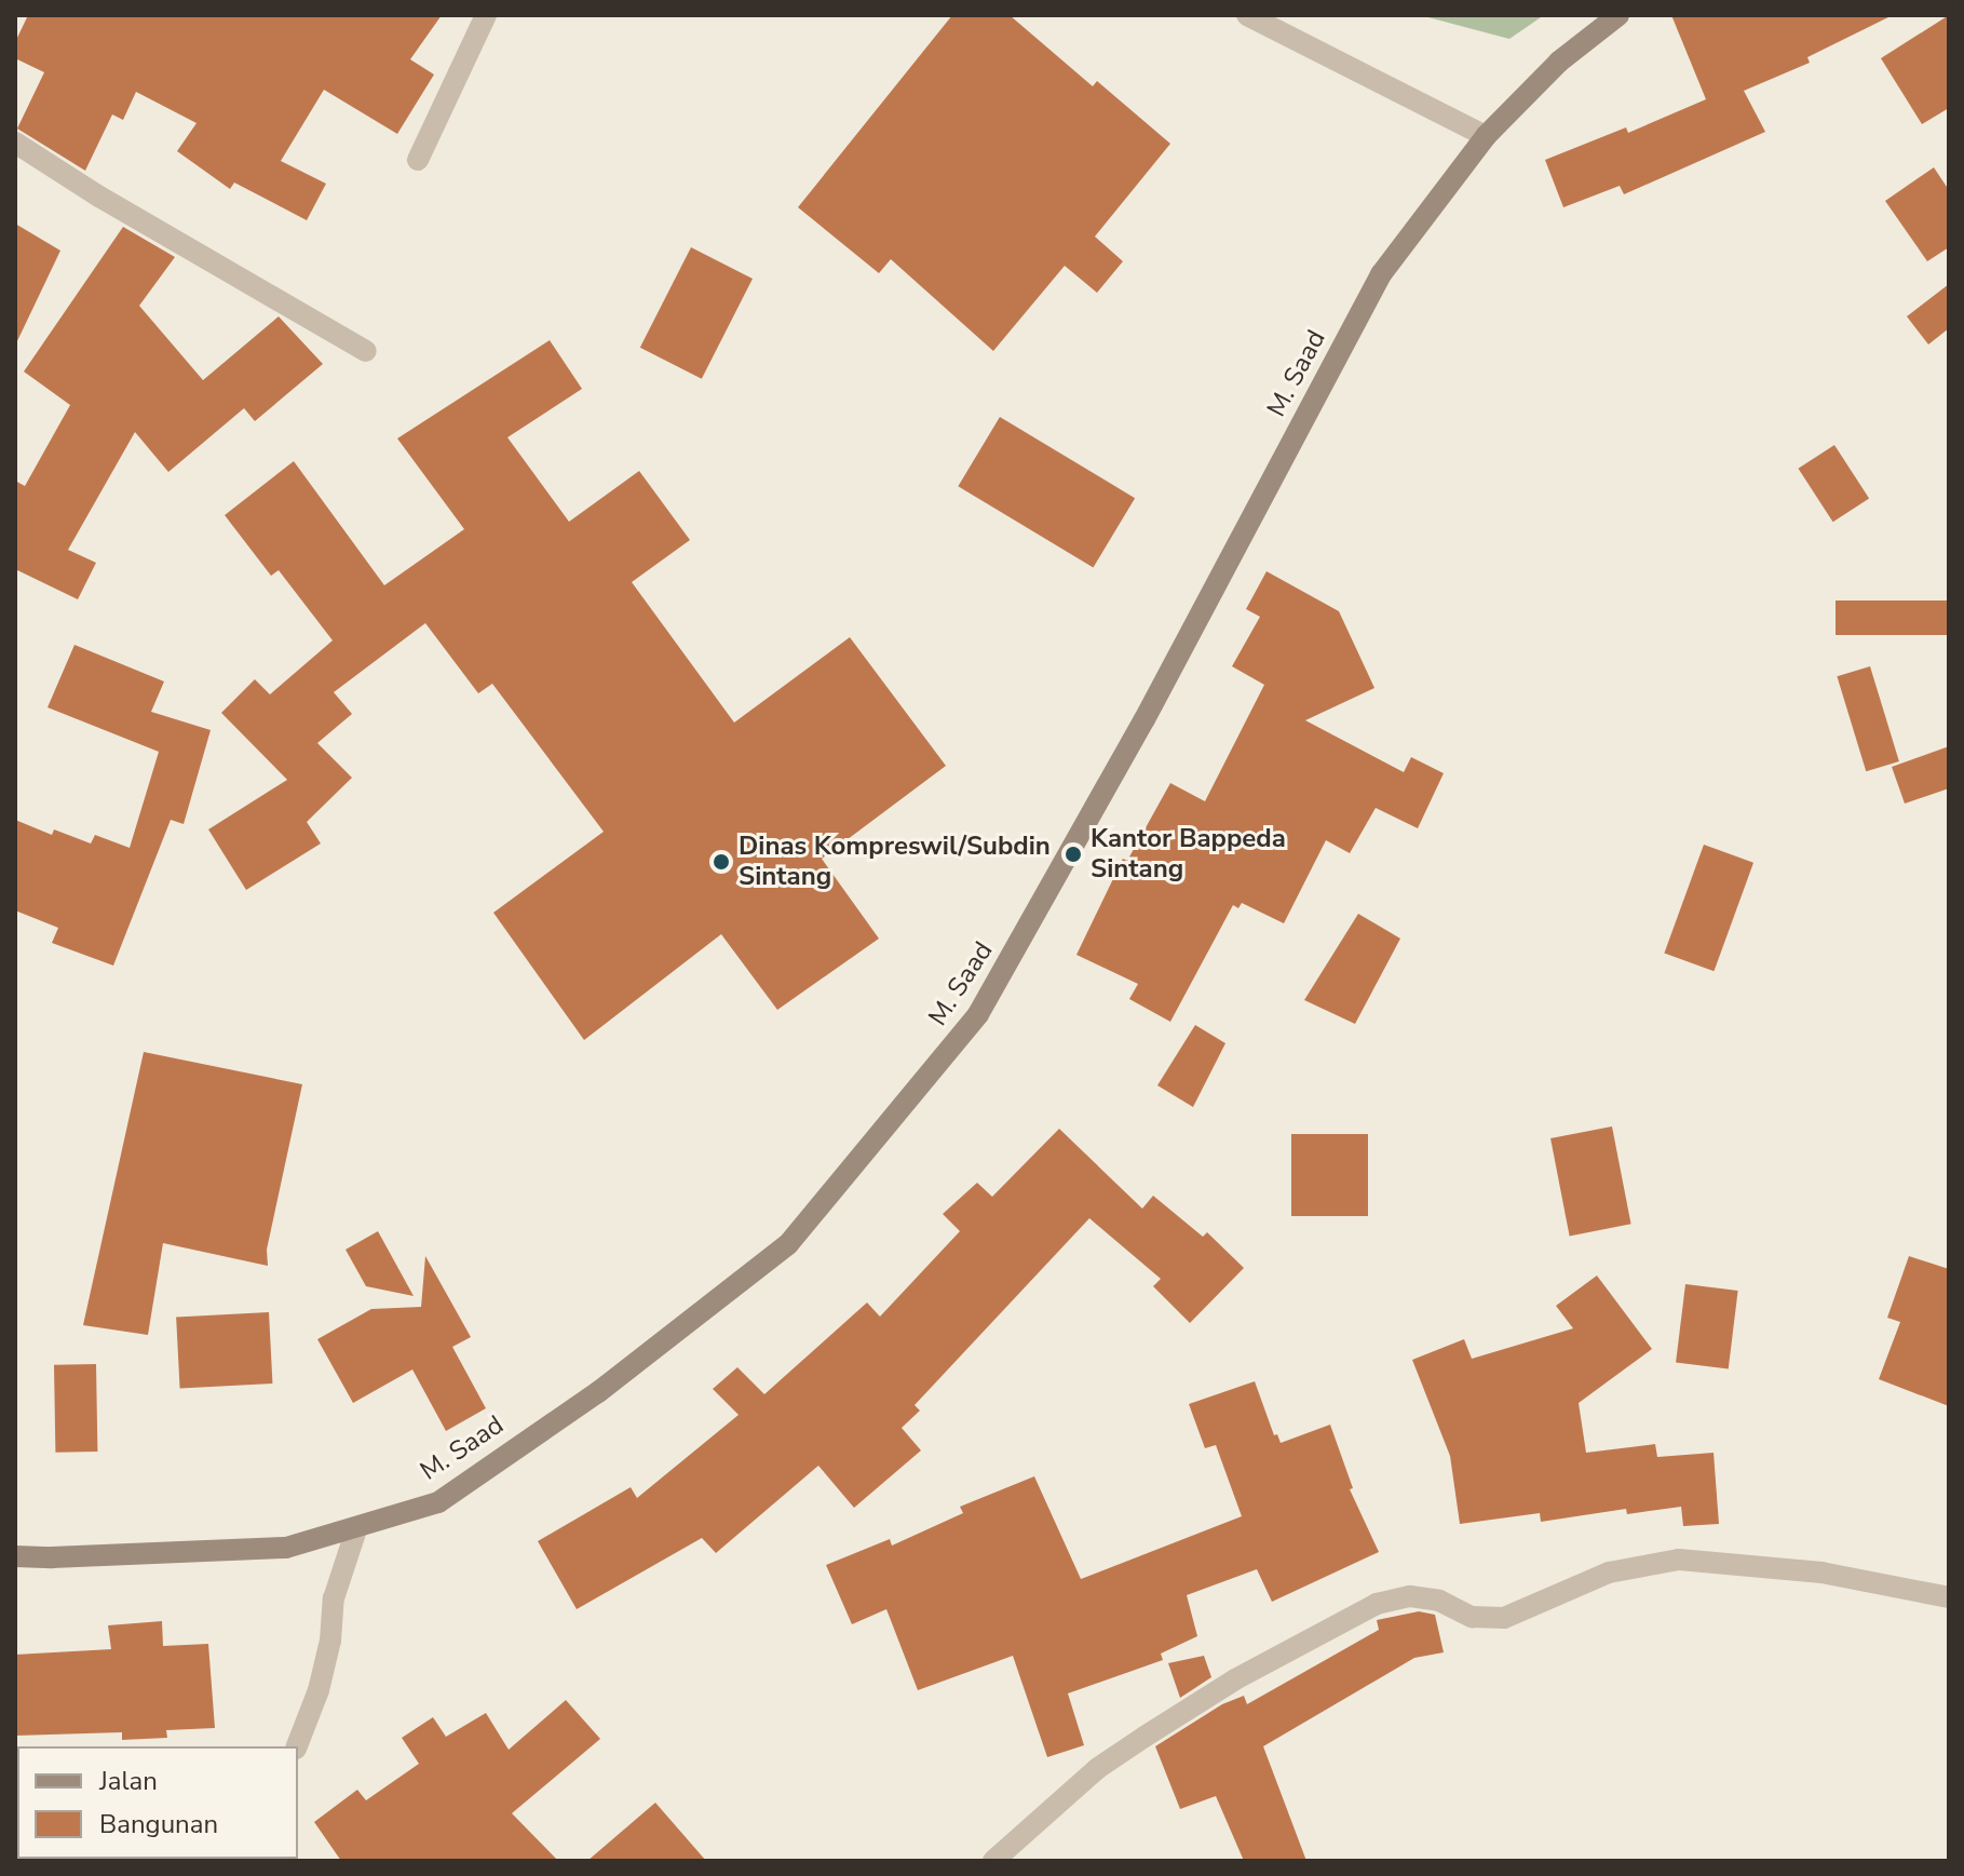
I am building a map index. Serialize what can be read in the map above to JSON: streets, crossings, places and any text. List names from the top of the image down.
{
  "streets": {
    "street": ["M. Saad"]
  },
  "places": ["Kantor Bappeda Sintang", "Dinas Kompreswil/Subdin Sintang"],
  "legend": ["Jalan", "Bangunan"]
}
